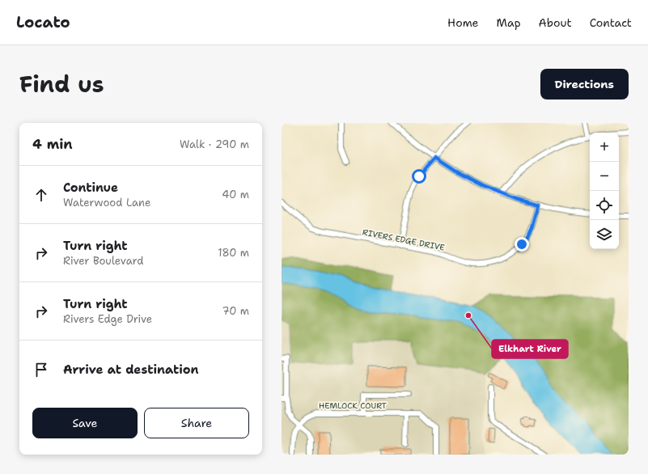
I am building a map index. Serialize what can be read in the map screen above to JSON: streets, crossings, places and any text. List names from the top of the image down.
{
  "streets": {
    "street": ["RIVERS EDGE DRIVE", "HEMLOCK COURT"]
  },
  "places": ["Elkhart River"],
  "page": {
    "header": "Locato",
    "nav": [
      "Home",
      "Map",
      "About",
      "Contact"
    ],
    "title": "Find us",
    "buttons": [
      "Directions",
      ["Save", "Share"]
    ],
    "heading": ["4 min", "Walk · 290 m"],
    "map_buttons": ["+", "−"],
    "list": [
      ["Continue", "Waterwood Lane", "40 m"],
      ["Turn right", "River Boulevard", "180 m"],
      ["Turn right", "Rivers Edge Drive", "70 m"],
      "Arrive at destination"
    ]
  }
}
